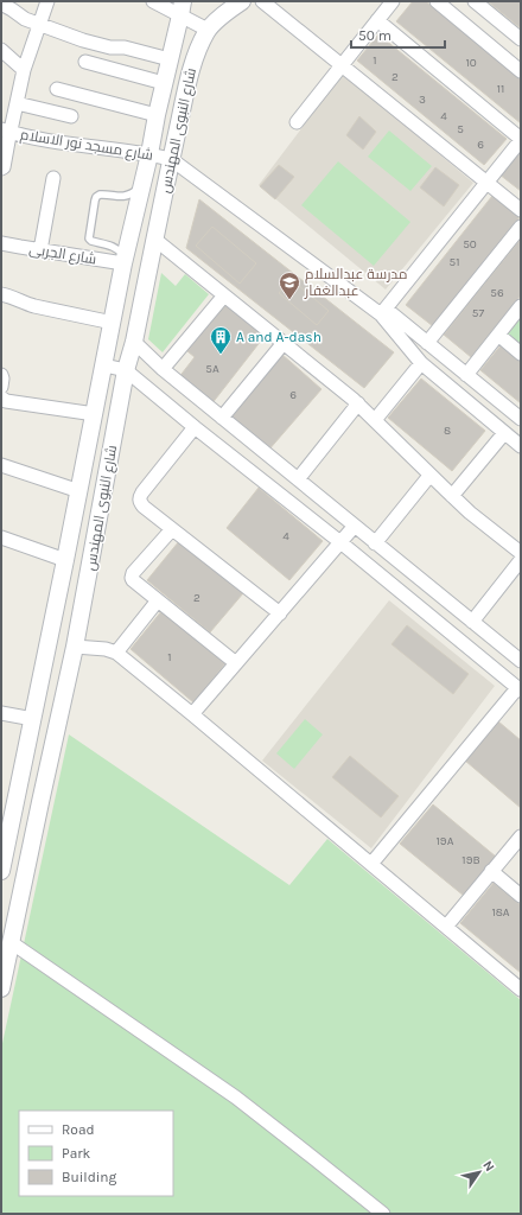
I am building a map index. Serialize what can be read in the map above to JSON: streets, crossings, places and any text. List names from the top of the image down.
{
  "streets": {
    "street": ["شارع النبوى المهندس", "شارع مسجد نور الاسلام", "شارع الجربى"]
  },
  "crossings": [
    ["شارع النبوى المهندس", "شارع مسجد نور الاسلام"],
    ["شارع النبوى المهندس", "شارع الجربى"]
  ],
  "places": {
    "school or university": ["مدرسة عبدالسلام عبدالغفار"],
    "building": ["A and A-dash"]
  },
  "house_numbers": [
    "1",
    "10",
    "2",
    "11",
    "3",
    "4",
    "5",
    "6",
    "50",
    "51",
    "56",
    "57",
    "5A",
    "6",
    "8",
    "4",
    "2",
    "1",
    "19A",
    "19B",
    "18A"
  ],
  "legend": ["Road", "Park", "Building"],
  "scale_bar": "50 m",
  "north": "top right"
}
